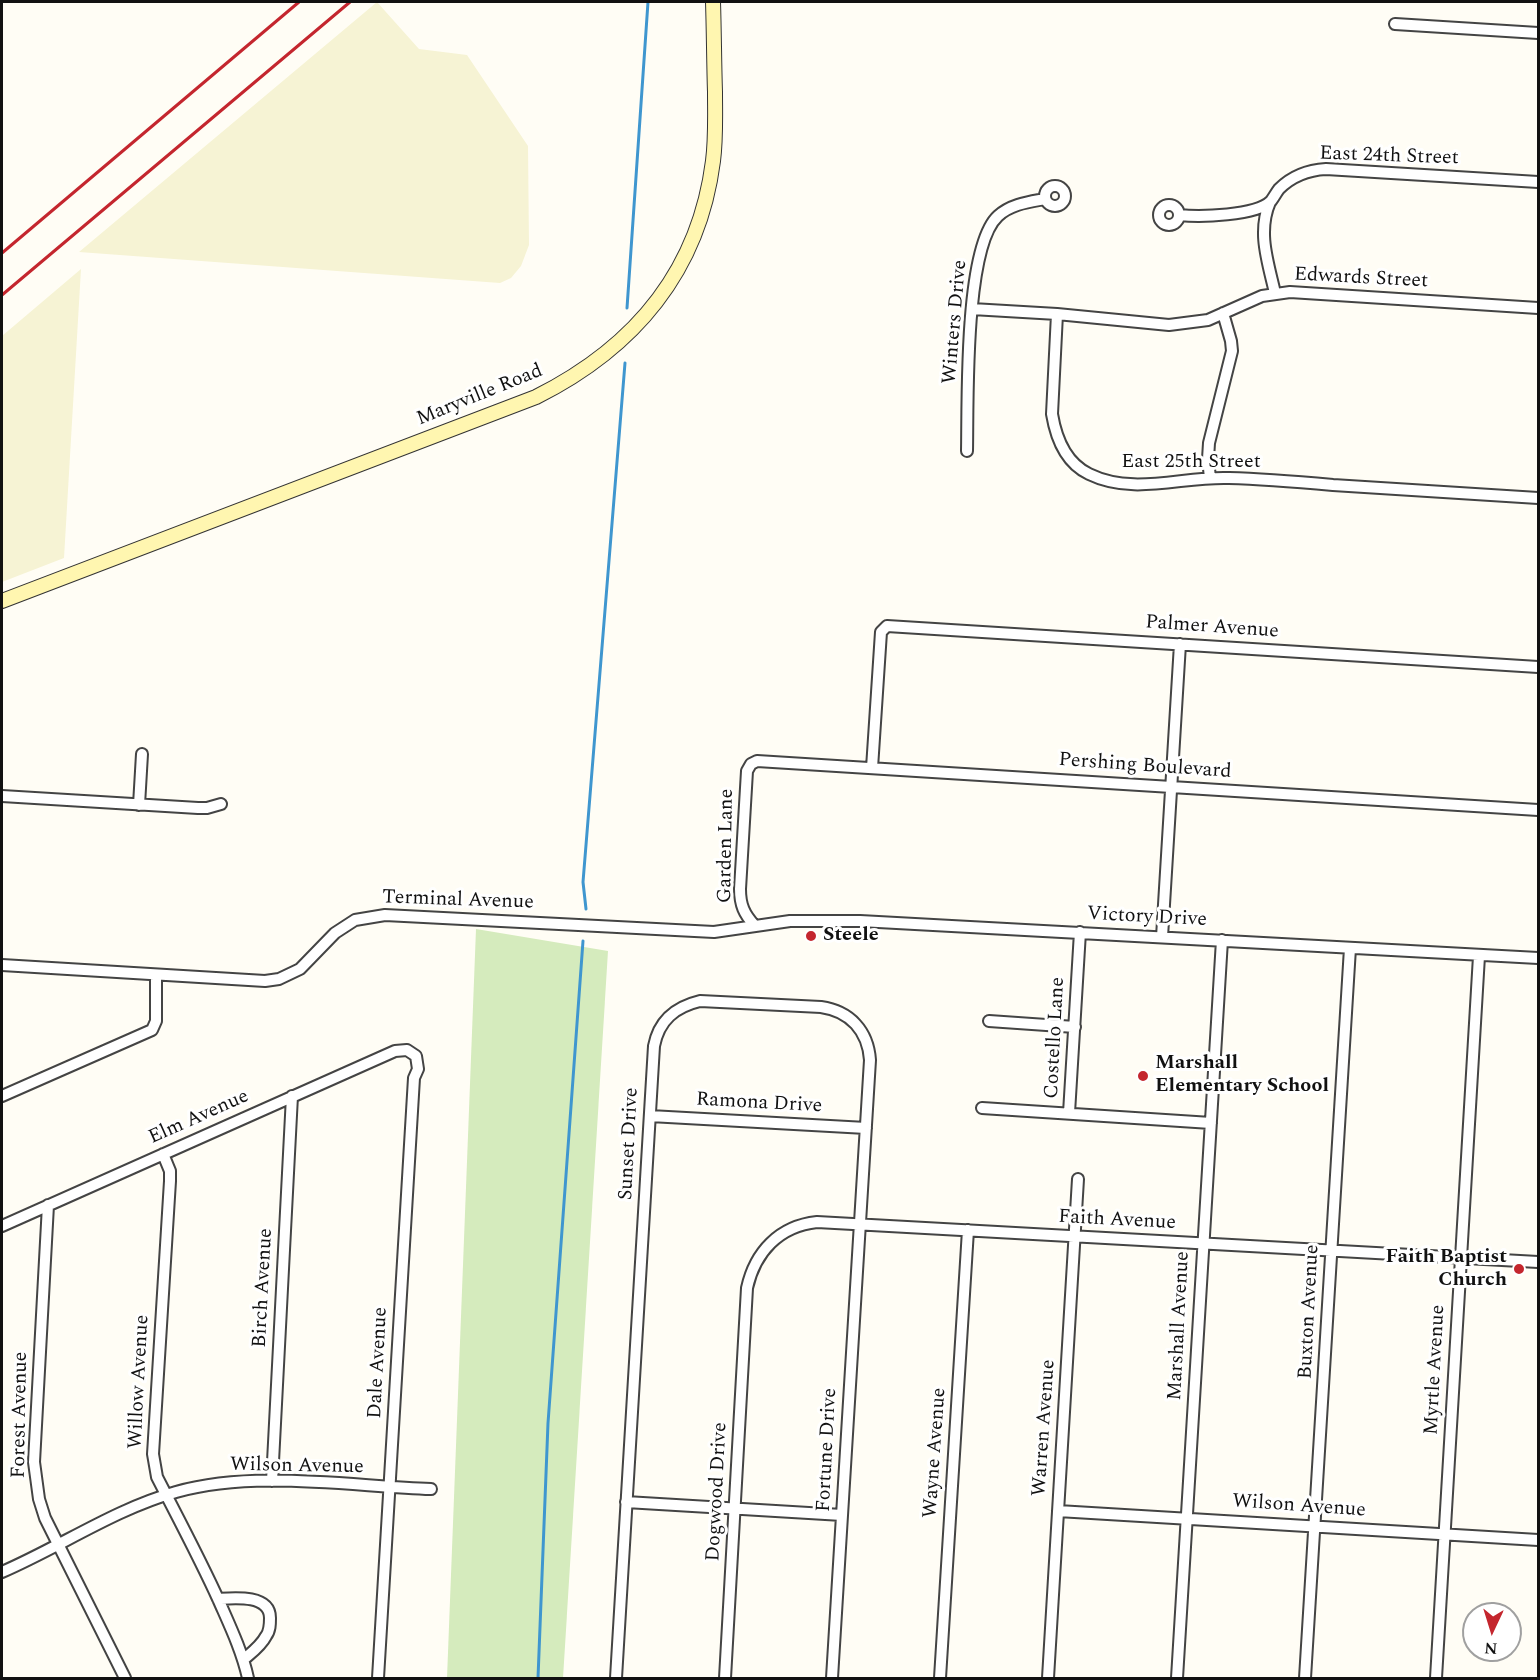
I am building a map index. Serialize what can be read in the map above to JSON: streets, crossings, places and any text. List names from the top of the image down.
{
  "streets": {
    "main road": ["Maryville Road"],
    "street": [
      "East 24th Street",
      "Edwards Street",
      "Winters Drive",
      "East 25th Street",
      "Palmer Avenue",
      "Pershing Boulevard",
      "Garden Lane",
      "Terminal Avenue",
      "Victory Drive",
      "Costello Lane",
      "Ramona Drive",
      "Elm Avenue",
      "Sunset Drive",
      "Faith Avenue",
      "Birch Avenue",
      "Buxton Avenue",
      "Marshall Avenue",
      "Dale Avenue",
      "Myrtle Avenue",
      "Willow Avenue",
      "Forest Avenue",
      "Warren Avenue",
      "Fortune Drive",
      "Wayne Avenue",
      "Wilson Avenue",
      "Dogwood Drive"
    ]
  },
  "crossings": [
    ["Edwards Street", "Winters Drive"],
    ["Edwards Street", "East 25th Street"],
    ["Palmer Avenue", "Pershing Boulevard"],
    ["Pershing Boulevard", "Garden Lane"],
    ["Garden Lane", "Terminal Avenue"],
    ["Garden Lane", "Victory Drive"],
    ["Terminal Avenue", "Victory Drive"],
    ["Victory Drive", "Costello Lane"],
    ["Victory Drive", "Buxton Avenue"],
    ["Victory Drive", "Marshall Avenue"],
    ["Victory Drive", "Myrtle Avenue"],
    ["Costello Lane", "Marshall Avenue"],
    ["Ramona Drive", "Sunset Drive"],
    ["Elm Avenue", "Birch Avenue"],
    ["Elm Avenue", "Dale Avenue"],
    ["Elm Avenue", "Willow Avenue"],
    ["Elm Avenue", "Forest Avenue"],
    ["Sunset Drive", "Faith Avenue"],
    ["Sunset Drive", "Fortune Drive"],
    ["Faith Avenue", "Buxton Avenue"],
    ["Faith Avenue", "Marshall Avenue"],
    ["Faith Avenue", "Myrtle Avenue"],
    ["Faith Avenue", "Warren Avenue"],
    ["Faith Avenue", "Fortune Drive"],
    ["Faith Avenue", "Wayne Avenue"],
    ["Faith Avenue", "Dogwood Drive"],
    ["Birch Avenue", "Wilson Avenue"],
    ["Buxton Avenue", "Wilson Avenue"],
    ["Marshall Avenue", "Wilson Avenue"],
    ["Dale Avenue", "Wilson Avenue"],
    ["Myrtle Avenue", "Wilson Avenue"],
    ["Willow Avenue", "Wilson Avenue"],
    ["Forest Avenue", "Wilson Avenue"],
    ["Warren Avenue", "Wilson Avenue"]
  ],
  "places": ["Steele", "Marshall Elementary School", "Faith Baptist Church"],
  "north": "bottom"
}
